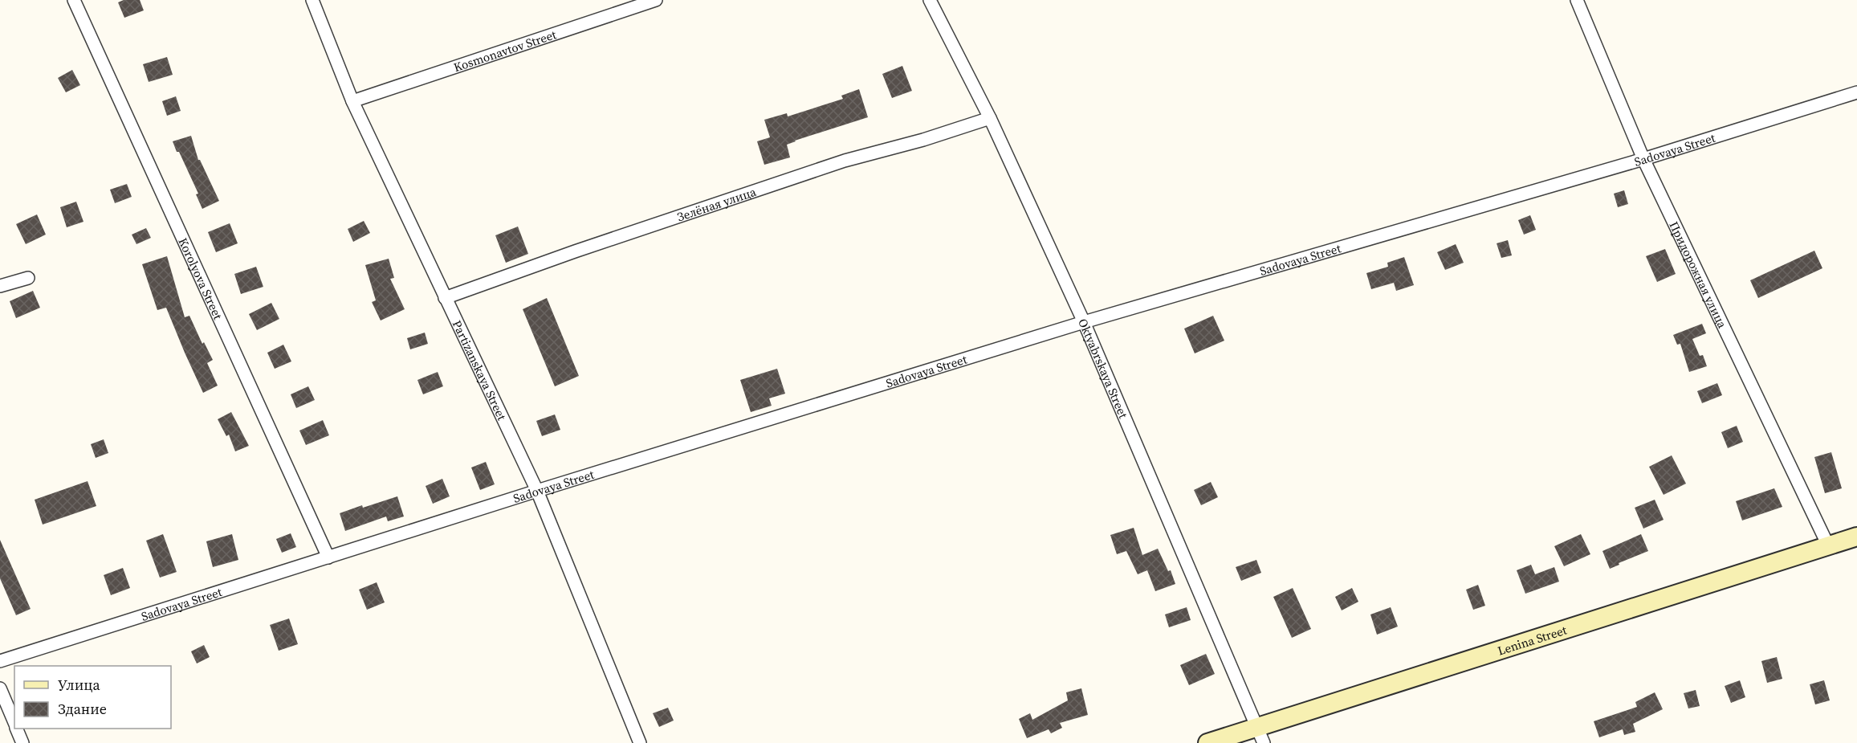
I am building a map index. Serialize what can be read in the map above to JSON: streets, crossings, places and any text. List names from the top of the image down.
{
  "streets": {
    "street": [
      "Kosmonavtov Street",
      "Sadovaya Street",
      "Зелёная улица",
      "Придорожная улица",
      "Korolyova Street",
      "Oktyabrskaya Street",
      "Partizanskaya Street",
      "Lenina Street"
    ]
  },
  "crossings": [
    ["Kosmonavtov Street", "Partizanskaya Street"],
    ["Sadovaya Street", "Придорожная улица"],
    ["Sadovaya Street", "Korolyova Street"],
    ["Sadovaya Street", "Oktyabrskaya Street"],
    ["Sadovaya Street", "Partizanskaya Street"],
    ["Зелёная улица", "Oktyabrskaya Street"],
    ["Зелёная улица", "Partizanskaya Street"],
    ["Придорожная улица", "Lenina Street"],
    ["Oktyabrskaya Street", "Lenina Street"]
  ],
  "legend": ["Улица", "Здание"]
}
